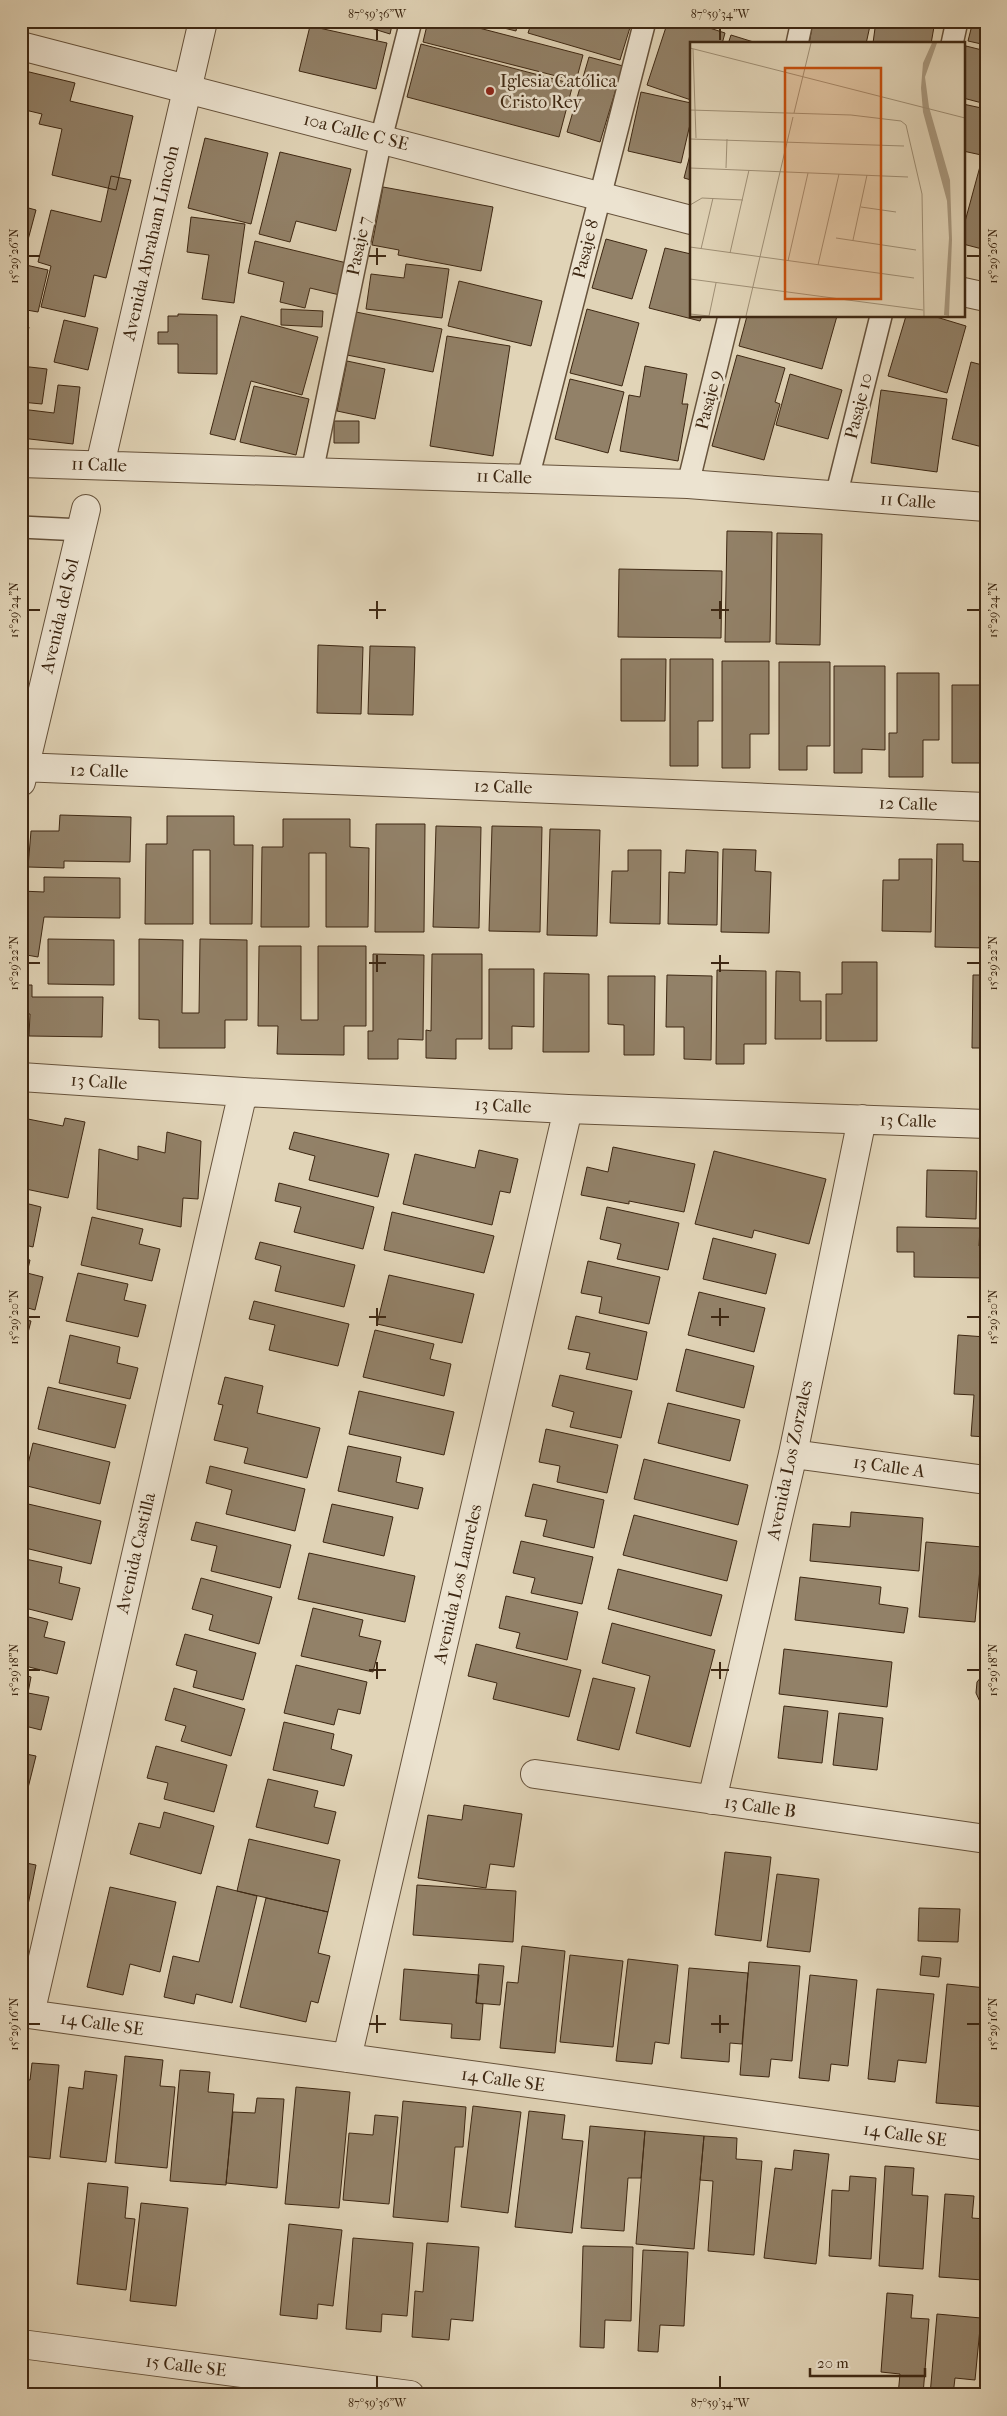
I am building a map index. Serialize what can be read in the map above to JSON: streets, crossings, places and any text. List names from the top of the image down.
{
  "streets": {
    "street": [
      "10a Calle C SE",
      "Avenida Abraham Lincoln",
      "11 Calle",
      "Avenida del Sol",
      "12 Calle",
      "13 Calle",
      "Avenida Los Zorzales",
      "13 Calle A",
      "Avenida Castilla",
      "Avenida Los Laureles",
      "13 Calle B",
      "14 Calle SE",
      "15 Calle SE"
    ],
    "lane": [
      "Pasaje 7",
      "Pasaje 8",
      "Pasaje 9",
      "Pasaje 10"
    ]
  },
  "crossings": [
    ["10a Calle C SE", "Avenida Abraham Lincoln"],
    ["10a Calle C SE", "Pasaje 7"],
    ["10a Calle C SE", "Pasaje 8"],
    ["Avenida Abraham Lincoln", "11 Calle"],
    ["Pasaje 7", "11 Calle"],
    ["Pasaje 8", "11 Calle"],
    ["Pasaje 9", "11 Calle"],
    ["Pasaje 10", "11 Calle"],
    ["Avenida del Sol", "12 Calle"],
    ["13 Calle", "Avenida Los Zorzales"],
    ["13 Calle", "Avenida Castilla"],
    ["13 Calle", "Avenida Los Laureles"],
    ["Avenida Los Zorzales", "13 Calle A"],
    ["Avenida Los Zorzales", "13 Calle B"],
    ["Avenida Castilla", "14 Calle SE"],
    ["Avenida Los Laureles", "14 Calle SE"]
  ],
  "places": ["Iglesia Católica Cristo Rey"],
  "scale_bar": "20 m",
  "coordinates": [
    "87°59'36\"W",
    "87°59'34\"W",
    "15°29'26\"N",
    "15°29'24\"N",
    "15°29'22\"N",
    "15°29'20\"N",
    "15°29'18\"N",
    "15°29'16\"N"
  ]
}
